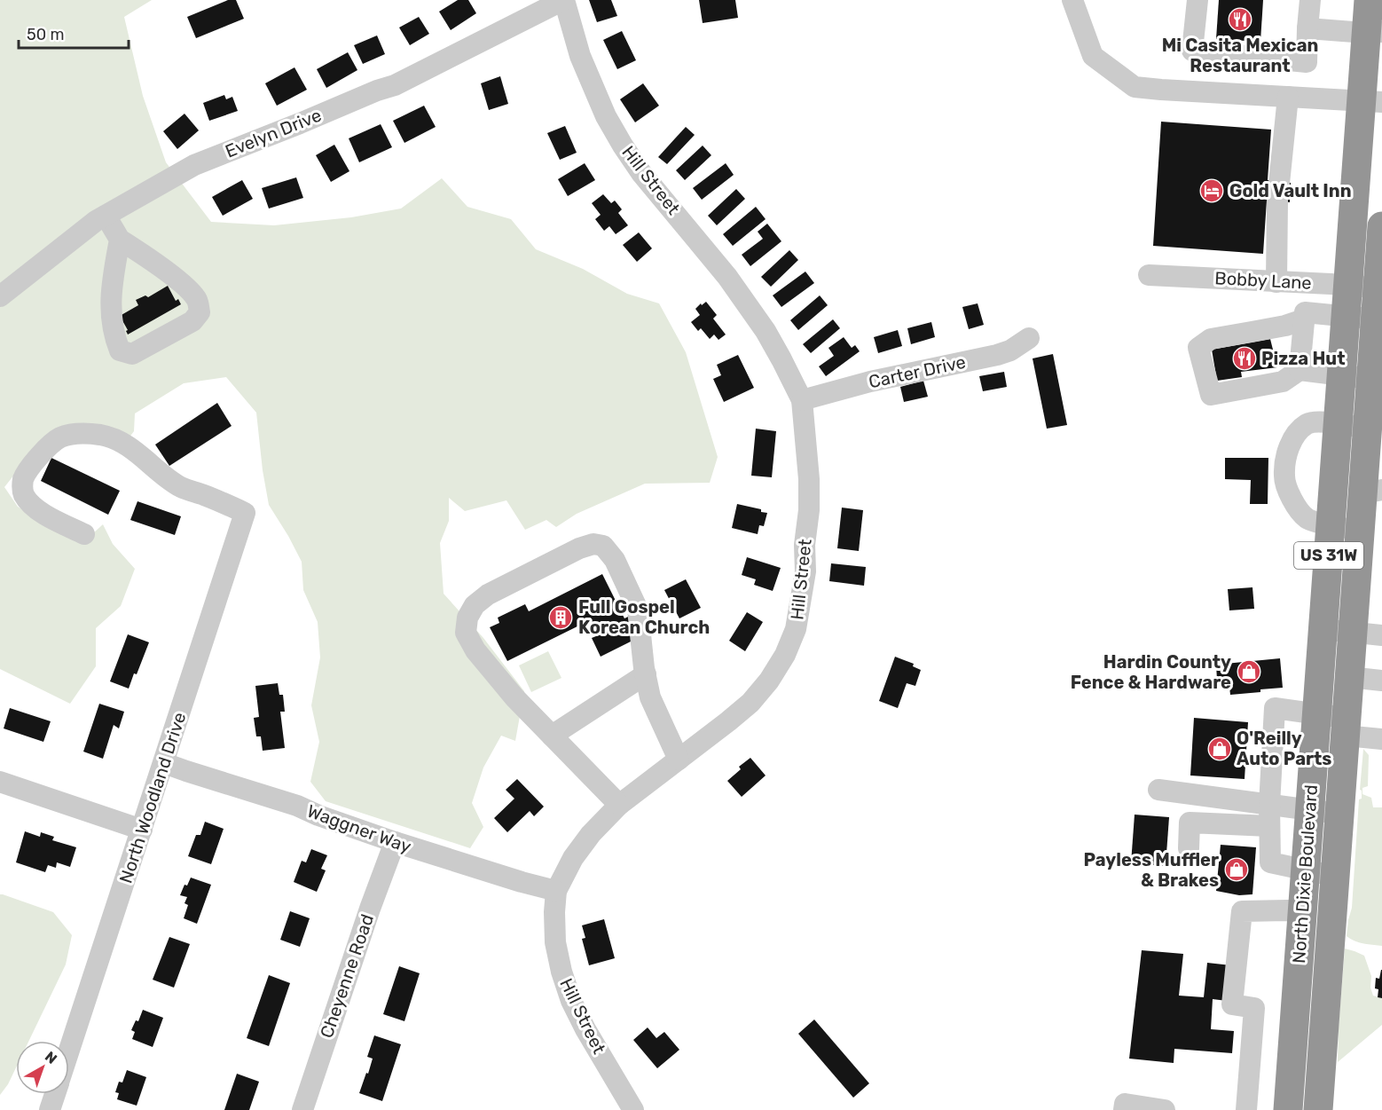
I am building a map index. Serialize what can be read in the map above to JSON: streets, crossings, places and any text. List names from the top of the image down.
{
  "streets": {
    "highway": ["US 31W", "North Dixie Boulevard"],
    "street": [
      "Evelyn Drive",
      "Hill Street",
      "Bobby Lane",
      "Carter Drive",
      "North Woodland Drive",
      "Waggner Way",
      "Cheyenne Road"
    ]
  },
  "crossings": [
    ["Evelyn Drive", "Hill Street"],
    ["Hill Street", "Carter Drive"],
    ["Hill Street", "Waggner Way"],
    ["Bobby Lane", "North Dixie Boulevard"],
    ["North Woodland Drive", "Waggner Way"],
    ["Waggner Way", "Cheyenne Road"]
  ],
  "places": {
    "restaurant": ["Mi Casita Mexican Restaurant", "Pizza Hut"],
    "hotel": ["Gold Vault Inn"],
    "building": ["Full Gospel Korean Church"],
    "shop": ["Hardin County Fence & Hardware", "O'Reilly Auto Parts", "Payless Muffler & Brakes"]
  },
  "scale_bar": "50 m",
  "north": "top right"
}
